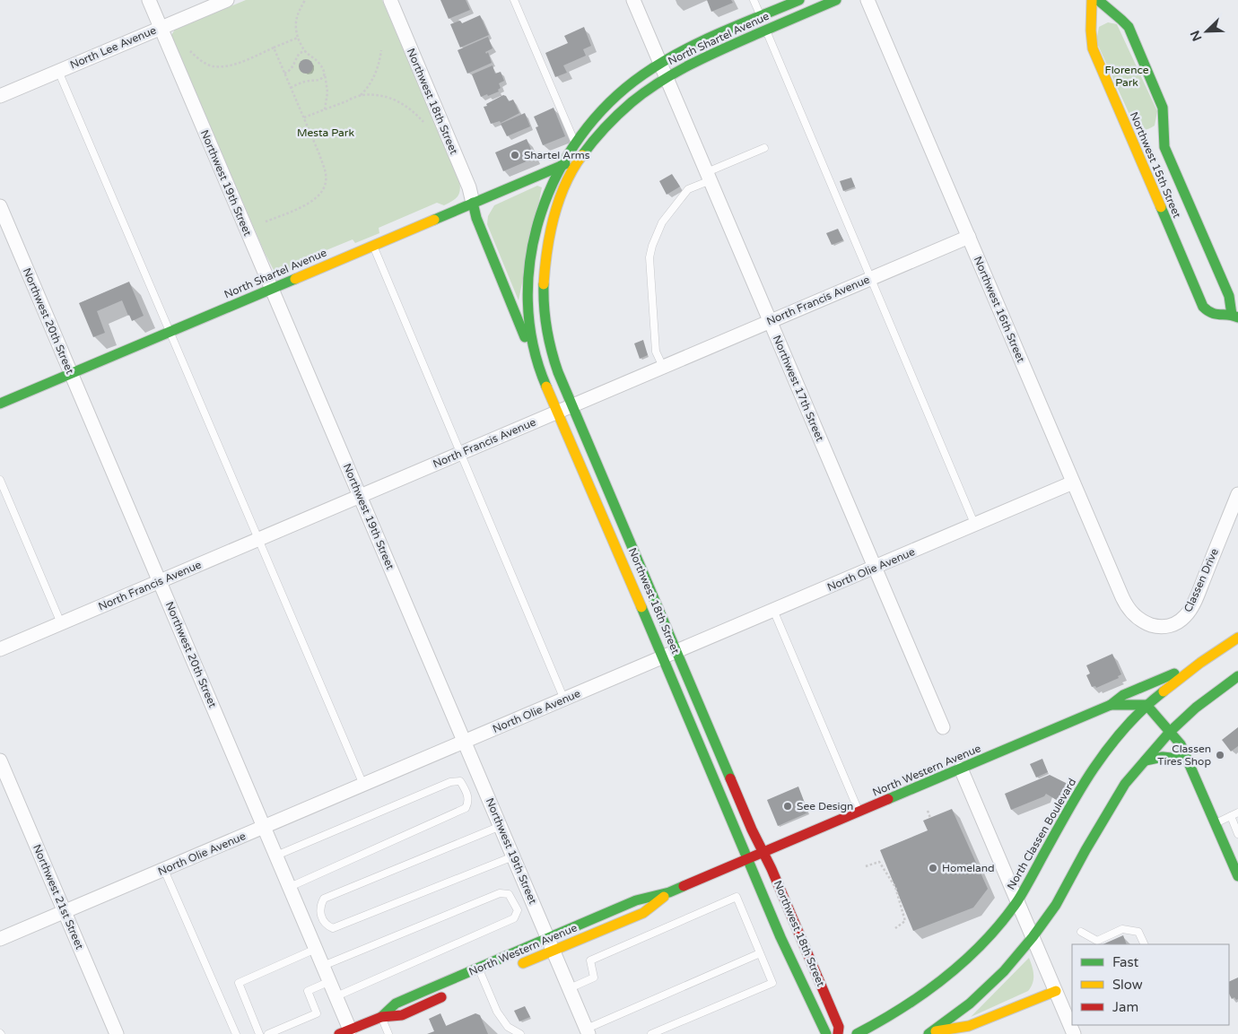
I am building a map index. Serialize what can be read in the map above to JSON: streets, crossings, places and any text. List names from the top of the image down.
{
  "streets": {
    "street": [
      "North Shartel Avenue",
      "North Lee Avenue",
      "Northwest 18th Street",
      "Northwest 15th Street",
      "Northwest 19th Street",
      "North Francis Avenue",
      "Northwest 16th Street",
      "Northwest 20th Street",
      "Northwest 17th Street",
      "North Olie Avenue",
      "Classen Drive",
      "North Western Avenue",
      "North Classen Boulevard",
      "Northwest 21st Street"
    ]
  },
  "crossings": [
    ["North Shartel Avenue", "Northwest 18th Street"],
    ["North Shartel Avenue", "Northwest 19th Street"],
    ["North Shartel Avenue", "Northwest 20th Street"],
    ["North Shartel Avenue", "Northwest 17th Street"],
    ["North Lee Avenue", "Northwest 19th Street"],
    ["Northwest 18th Street", "North Francis Avenue"],
    ["Northwest 18th Street", "North Olie Avenue"],
    ["Northwest 18th Street", "North Western Avenue"],
    ["Northwest 19th Street", "North Francis Avenue"],
    ["Northwest 19th Street", "North Olie Avenue"],
    ["Northwest 19th Street", "North Western Avenue"],
    ["North Francis Avenue", "Northwest 16th Street"],
    ["North Francis Avenue", "Northwest 20th Street"],
    ["North Francis Avenue", "Northwest 17th Street"],
    ["Northwest 16th Street", "North Olie Avenue"],
    ["Northwest 16th Street", "Classen Drive"],
    ["Northwest 20th Street", "North Olie Avenue"],
    ["Northwest 20th Street", "North Western Avenue"],
    ["Northwest 17th Street", "North Olie Avenue"],
    ["North Olie Avenue", "Northwest 21st Street"],
    ["North Western Avenue", "North Classen Boulevard"]
  ],
  "parks": ["Florence Park", "Mesta Park"],
  "places": [
    "Shartel Arms",
    "Classen Tires Shop",
    "See Design",
    "Homeland"
  ],
  "legend": ["Fast", "Slow", "Jam"],
  "north": "bottom left"
}
